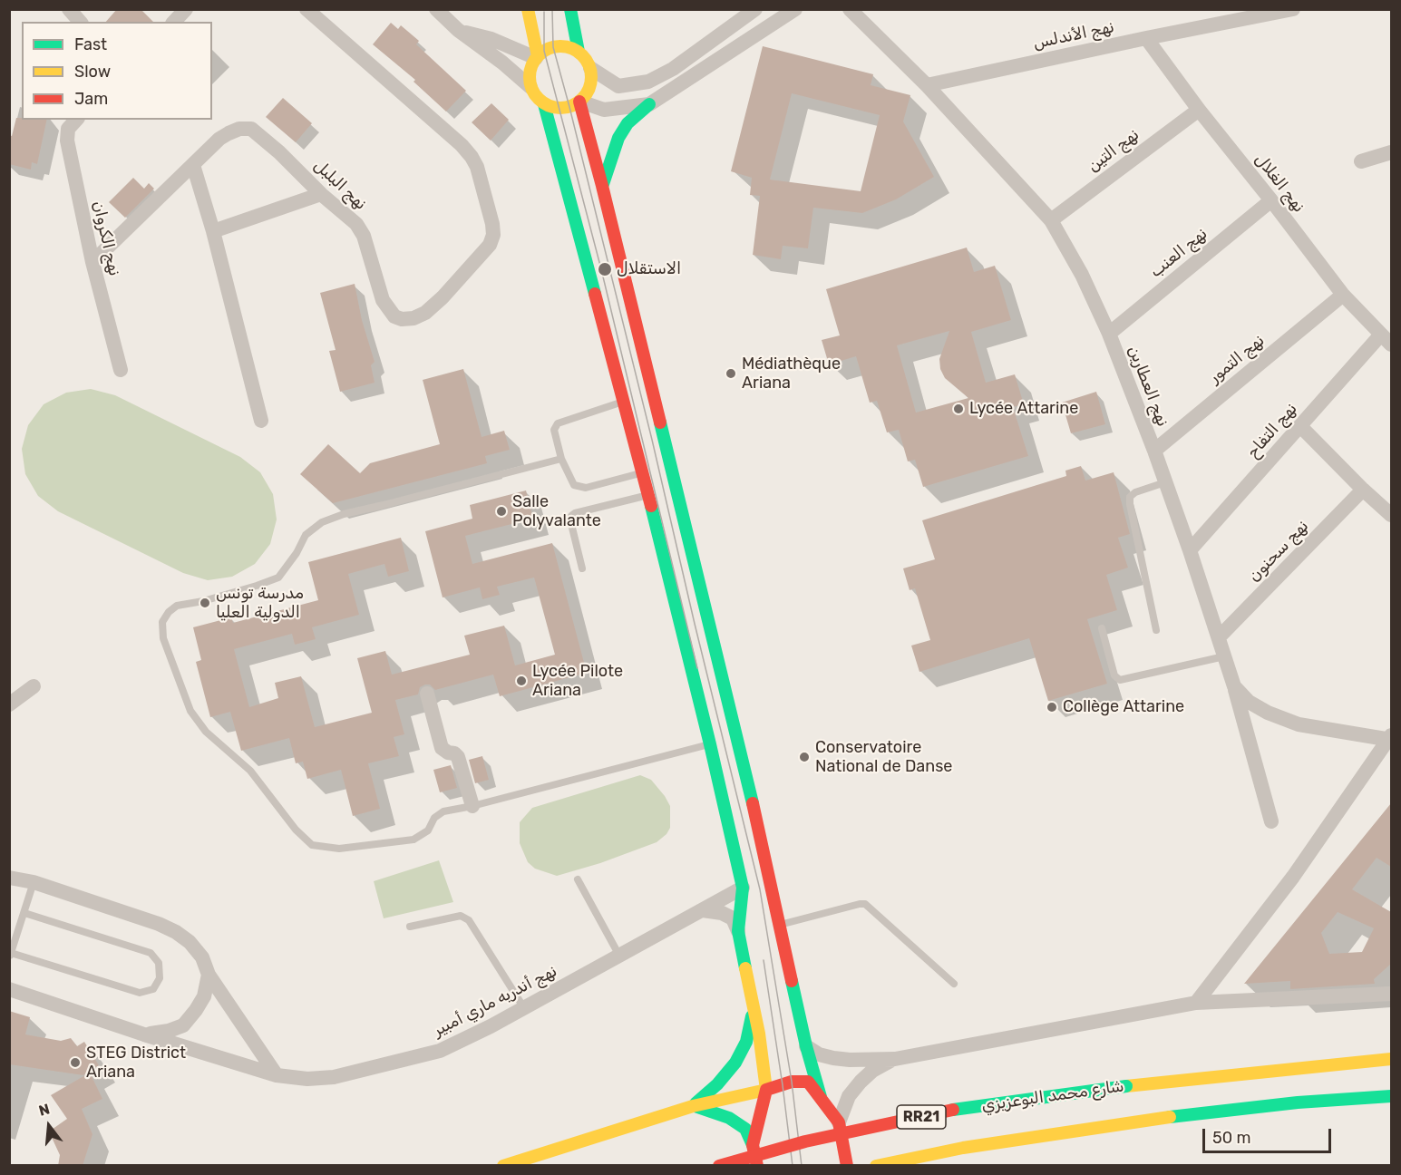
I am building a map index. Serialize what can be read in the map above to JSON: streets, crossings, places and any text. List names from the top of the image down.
{
  "streets": {
    "main road": ["شارع محمد البوعزيزي", "RR21"],
    "street": [
      "نهج الأندلس",
      "نهج التين",
      "نهج الغلال",
      "نهج البلبل",
      "نهج الكروان",
      "نهج العنب",
      "نهج التمور",
      "نهج العطارين",
      "نهج التفاح",
      "نهج سحنون",
      "نهج أندريه ماري أمبير"
    ]
  },
  "crossings": [
    ["نهج الأندلس", "نهج الغلال"],
    ["نهج الأندلس", "نهج العطارين"],
    ["نهج التين", "نهج الغلال"],
    ["نهج التين", "نهج العطارين"],
    ["نهج الغلال", "نهج العنب"],
    ["نهج الغلال", "نهج التمور"],
    ["نهج الغلال", "نهج التفاح"],
    ["نهج البلبل", "نهج الكروان"],
    ["نهج العنب", "نهج العطارين"],
    ["نهج التمور", "نهج العطارين"],
    ["نهج العطارين", "نهج التفاح"],
    ["نهج العطارين", "نهج سحنون"]
  ],
  "places": [
    "الاستقلال",
    "Médiathèque Ariana",
    "Lycée Attarine",
    "Salle Polyvalante",
    "مدرسة تونس الدولية العليا",
    "Lycée Pilote Ariana",
    "Collège Attarine",
    "Conservatoire National de Danse",
    "STEG District Ariana"
  ],
  "legend": ["Fast", "Slow", "Jam"],
  "scale_bar": "50 m",
  "north": "top"
}
